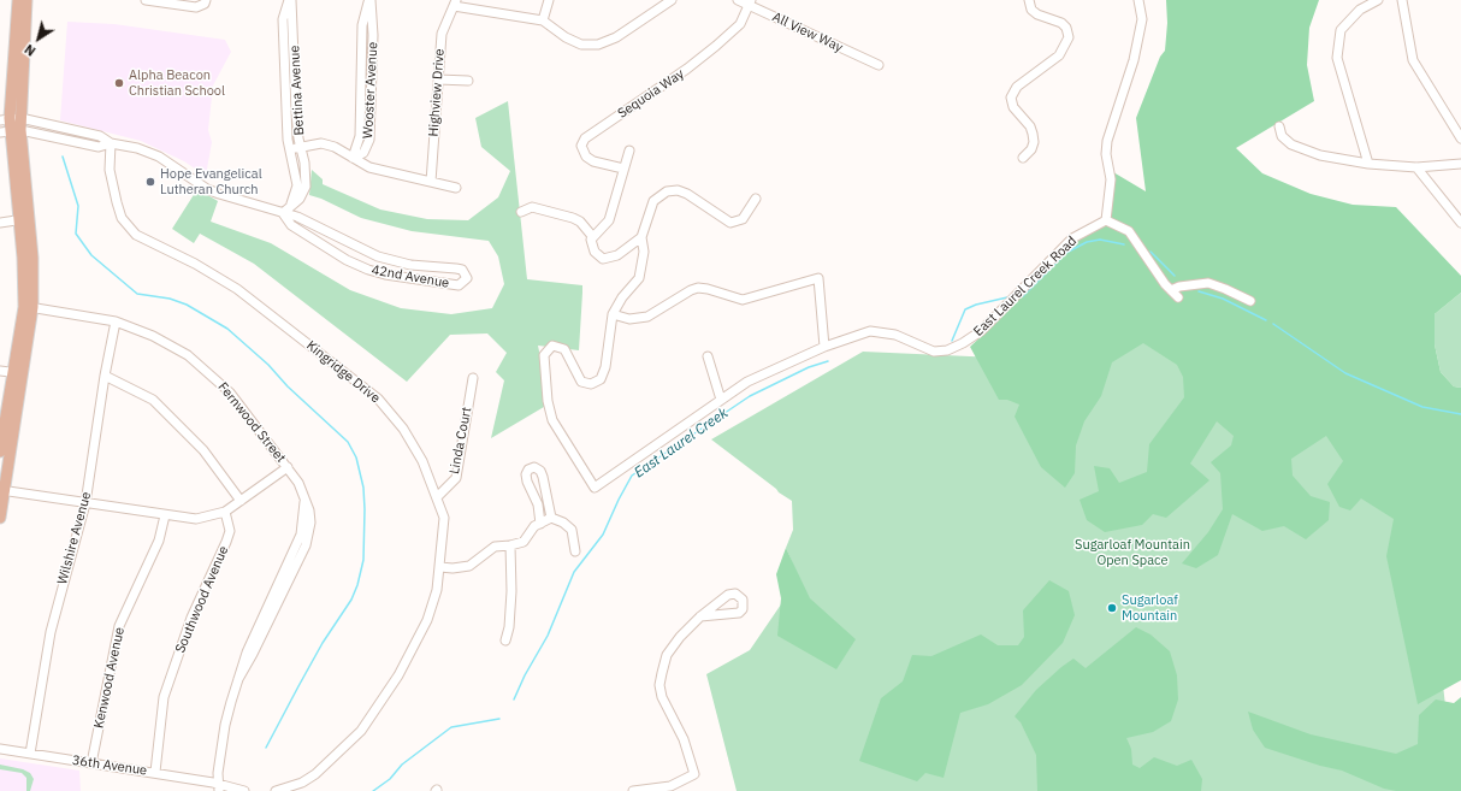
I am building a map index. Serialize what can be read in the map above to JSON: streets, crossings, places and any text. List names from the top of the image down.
{
  "streets": {
    "street": [
      "All View Way",
      "Bettina Avenue",
      "Wooster Avenue",
      "Highview Drive",
      "Sequoia Way",
      "42nd Avenue",
      "East Laurel Creek Road",
      "Kingridge Drive",
      "Fernwood Street",
      "Linda Court",
      "Wilshire Avenue",
      "Southwood Avenue",
      "Kenwood Avenue",
      "36th Avenue"
    ]
  },
  "crossings": [
    ["All View Way", "Sequoia Way"],
    ["Bettina Avenue", "42nd Avenue"],
    ["42nd Avenue", "Kingridge Drive"],
    ["Kingridge Drive", "Linda Court"],
    ["Fernwood Street", "Wilshire Avenue"],
    ["Fernwood Street", "36th Avenue"],
    ["Wilshire Avenue", "36th Avenue"],
    ["Southwood Avenue", "36th Avenue"],
    ["Kenwood Avenue", "36th Avenue"]
  ],
  "water": ["East Laurel Creek"],
  "parks": ["Sugarloaf Mountain Open Space"],
  "places": ["Alpha Beacon Christian School", "Hope Evangelical Lutheran Church", "Sugarloaf Mountain"],
  "north": "bottom left"
}
